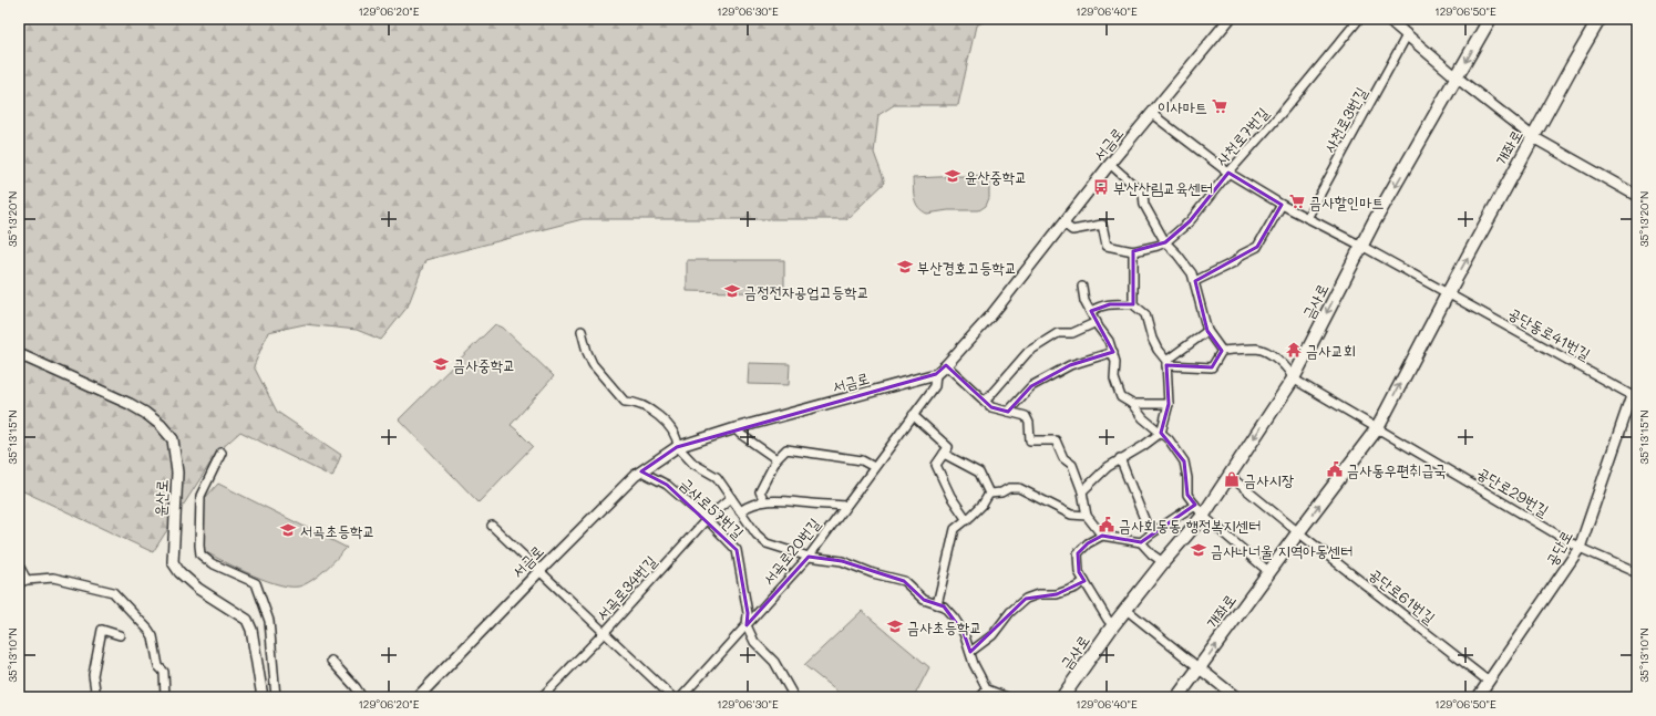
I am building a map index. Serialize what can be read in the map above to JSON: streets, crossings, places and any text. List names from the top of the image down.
{
  "streets": {
    "main road": ["개좌로", "금사로"],
    "street": [
      "사천로3번길",
      "사천로7번길",
      "서금로",
      "공단동로41번길",
      "공단로29번길",
      "윤산로",
      "금사로57번길",
      "공단로",
      "서곡로20번길",
      "서곡로34번길",
      "공단로61번길"
    ]
  },
  "crossings": [
    ["사천로7번길", "서금로"],
    ["서금로", "금사로57번길"],
    ["서금로", "서곡로20번길"],
    ["개좌로", "공단동로41번길"],
    ["개좌로", "공단로29번길"],
    ["개좌로", "공단로61번길"],
    ["공단동로41번길", "공단로"],
    ["공단로29번길", "공단로"],
    ["금사로57번길", "서곡로20번길"],
    ["금사로57번길", "서곡로34번길"],
    ["공단로", "공단로61번길"]
  ],
  "one_way": ["개좌로", "금사로"],
  "places": {
    "supermarket": ["이사마트", "금사할인마트"],
    "school or university": [
      "윤산중학교",
      "부산경호고등학교",
      "금정전자공업고등학교",
      "금사중학교",
      "서곡초등학교",
      "금사나너울 지역아동센터",
      "금사초등학교"
    ],
    "bus stop": ["부산산림교육센터"],
    "temple": ["금사교회"],
    "public building": ["금사동우편취급국", "금사회동동 행정복지센터"],
    "shop": ["금사시장"]
  },
  "coordinates": [
    "129°06'20\"E",
    "129°06'30\"E",
    "129°06'40\"E",
    "129°06'50\"E",
    "35°13'20\"N",
    "35°13'15\"N",
    "35°13'10\"N"
  ]
}
